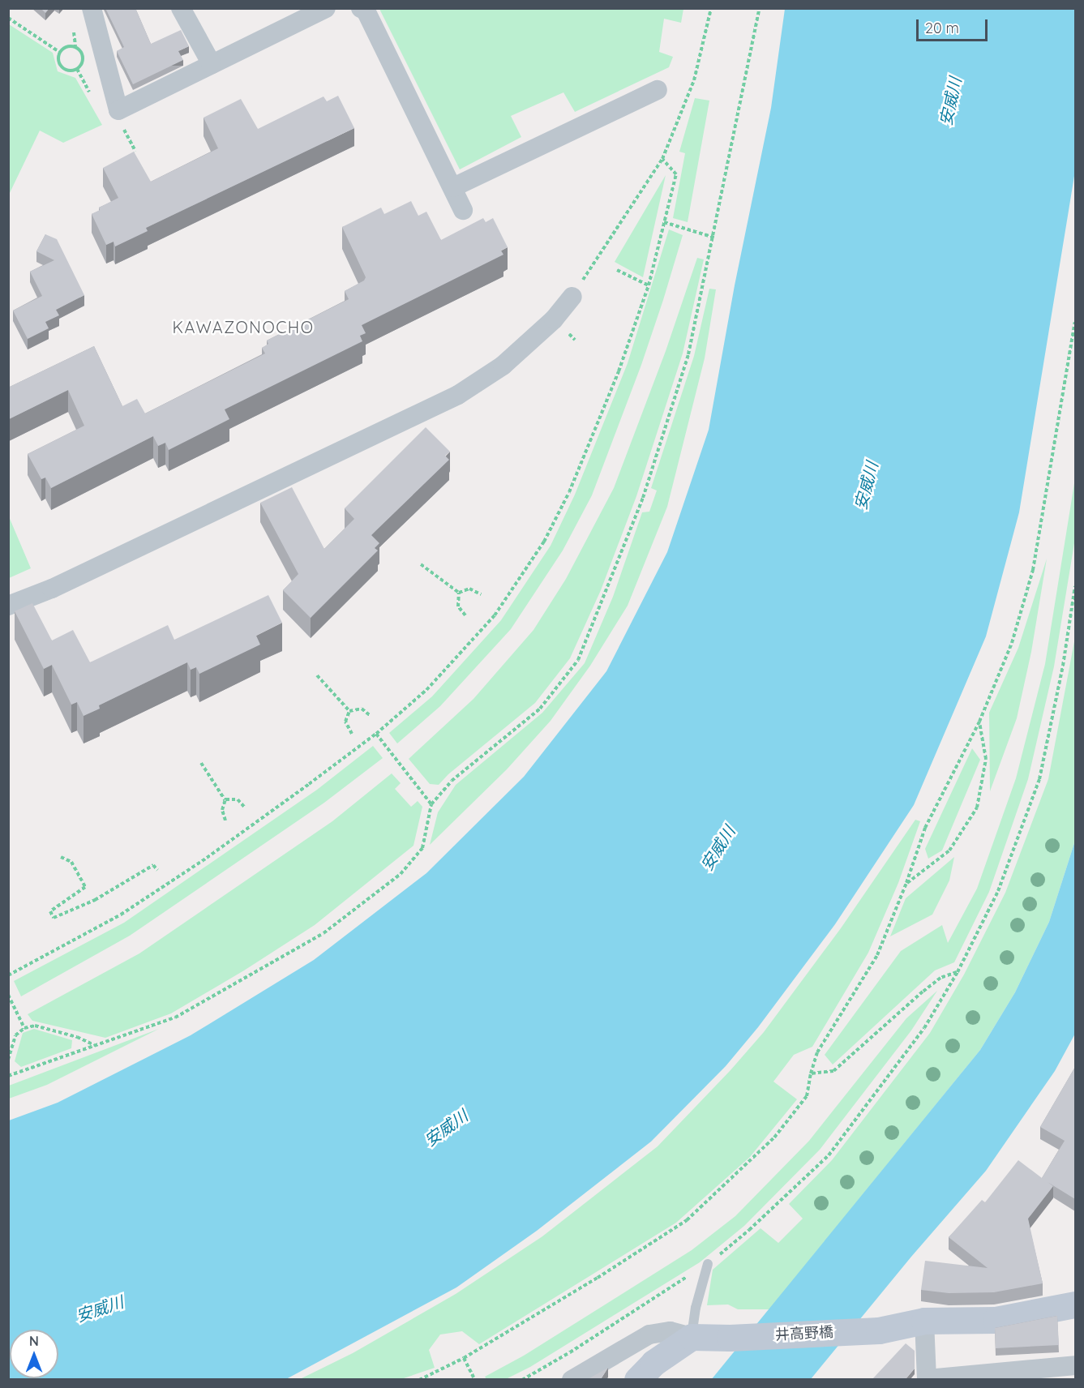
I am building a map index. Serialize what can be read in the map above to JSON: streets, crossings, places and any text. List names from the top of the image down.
{
  "streets": {
    "street": ["井高野橋"]
  },
  "districts": ["KAWAZONOCHO"],
  "water": ["安威川"],
  "scale_bar": "20 m",
  "north": "top"
}
